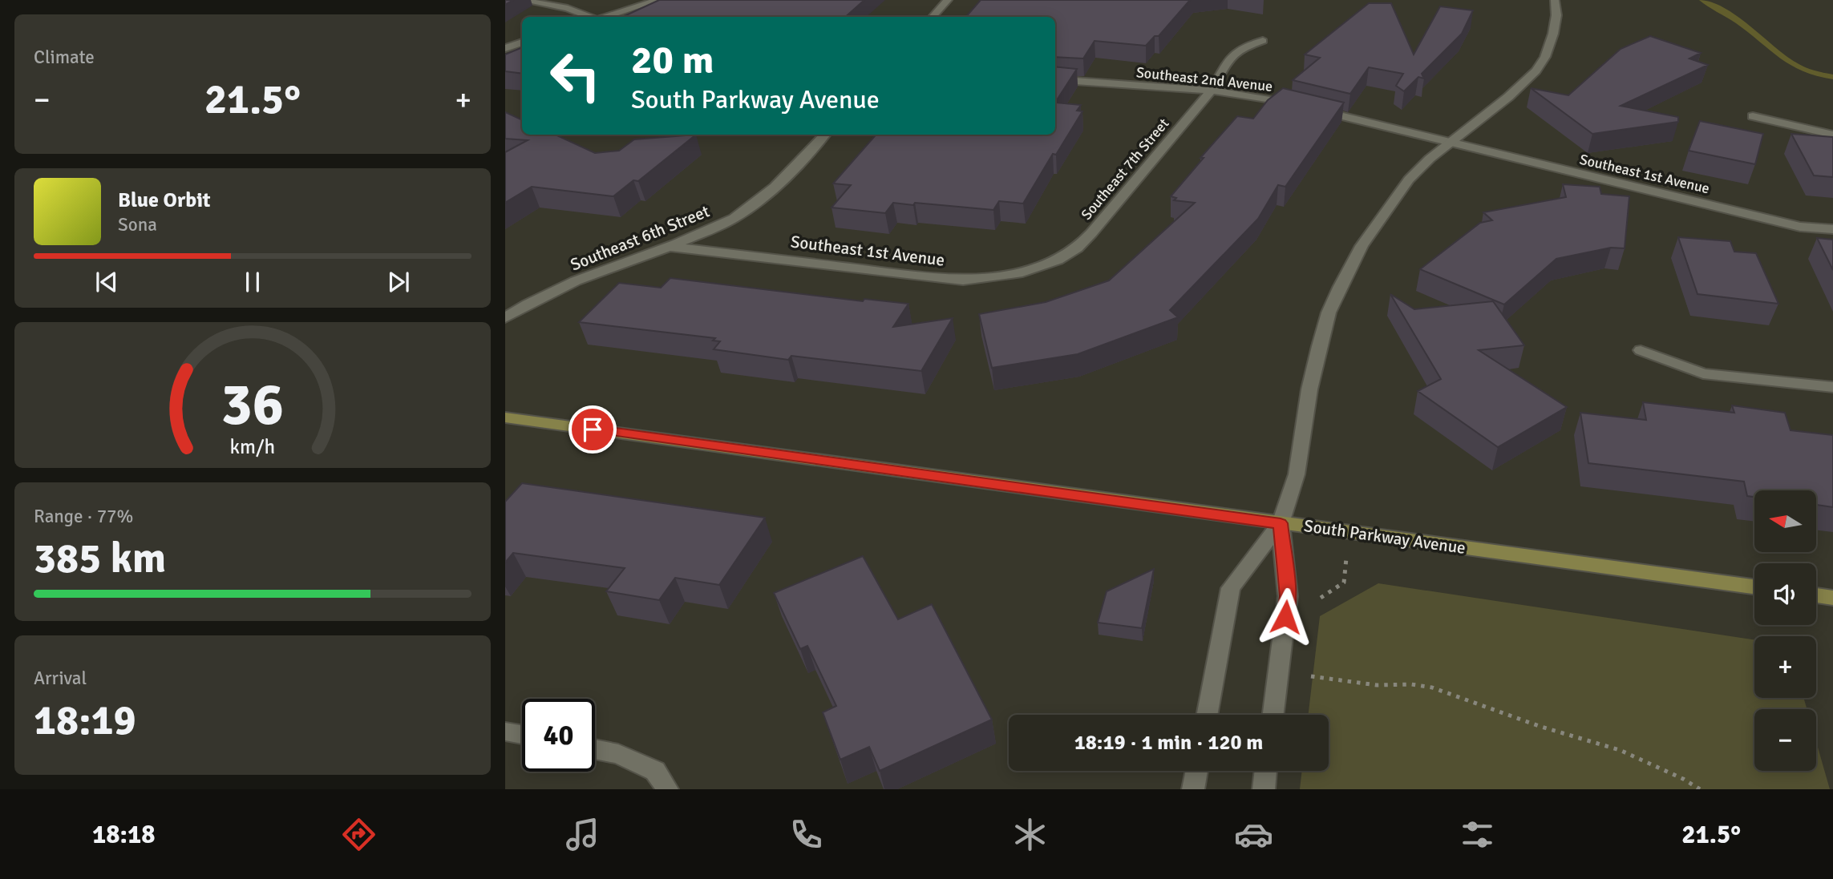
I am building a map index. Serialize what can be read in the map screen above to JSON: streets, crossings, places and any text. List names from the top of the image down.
{
  "streets": {
    "main road": ["South Parkway Avenue"],
    "street": [
      "Southeast 2nd Avenue",
      "Southeast 7th Street",
      "Southeast 1st Avenue",
      "Southeast 6th Street"
    ]
  },
  "crossings": [
    ["Southeast 2nd Avenue", "Southeast 7th Street"],
    ["Southeast 7th Street", "Southeast 1st Avenue"],
    ["Southeast 1st Avenue", "Southeast 6th Street"]
  ],
  "north": "left",
  "page": {
    "tile": [
      "Climate",
      ["Range · 77%", "385 km"],
      ["Arrival", "18:19"]
    ],
    "turn": ["20 m", "South Parkway Avenue"],
    "heat": ["−", "21.5°", "+"],
    "song": ["Blue Orbit", "Sona"],
    "map_buttons": ["+", "−"],
    "limit": "40",
    "trip": "18:19 · 1 min · 120 m",
    "tabs": ["18:18", "21.5°"],
    "gauge": ["36", "km/h"]
  }
}
